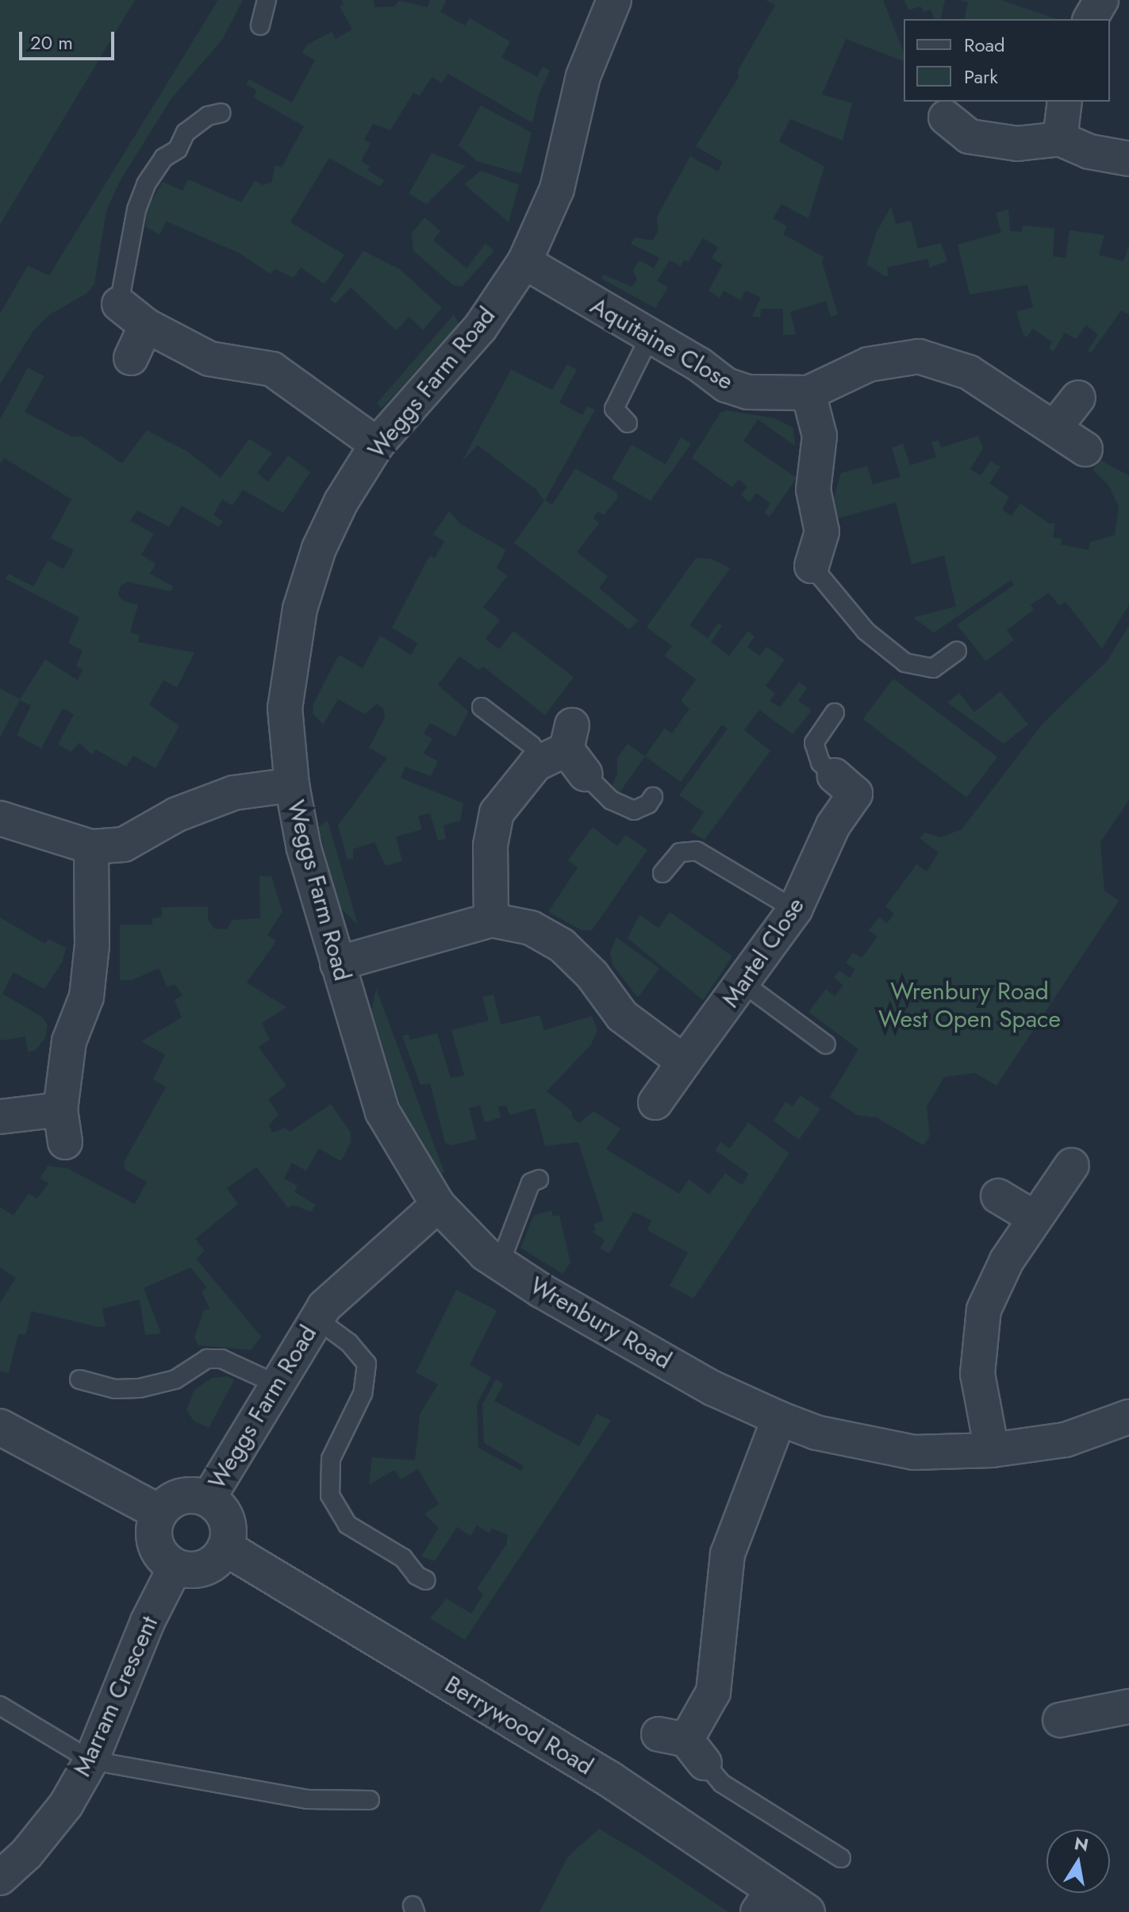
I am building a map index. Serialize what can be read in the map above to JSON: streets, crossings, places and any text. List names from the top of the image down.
{
  "streets": {
    "street": [
      "Aquitaine Close",
      "Weggs Farm Road",
      "Martel Close",
      "Wrenbury Road",
      "Marram Crescent",
      "Berrywood Road"
    ]
  },
  "crossings": [
    ["Aquitaine Close", "Weggs Farm Road"],
    ["Weggs Farm Road", "Wrenbury Road"],
    ["Weggs Farm Road", "Marram Crescent"],
    ["Weggs Farm Road", "Berrywood Road"],
    ["Marram Crescent", "Berrywood Road"]
  ],
  "parks": ["Wrenbury Road West Open Space"],
  "legend": ["Road", "Park"],
  "scale_bar": "20 m",
  "north": "top"
}
